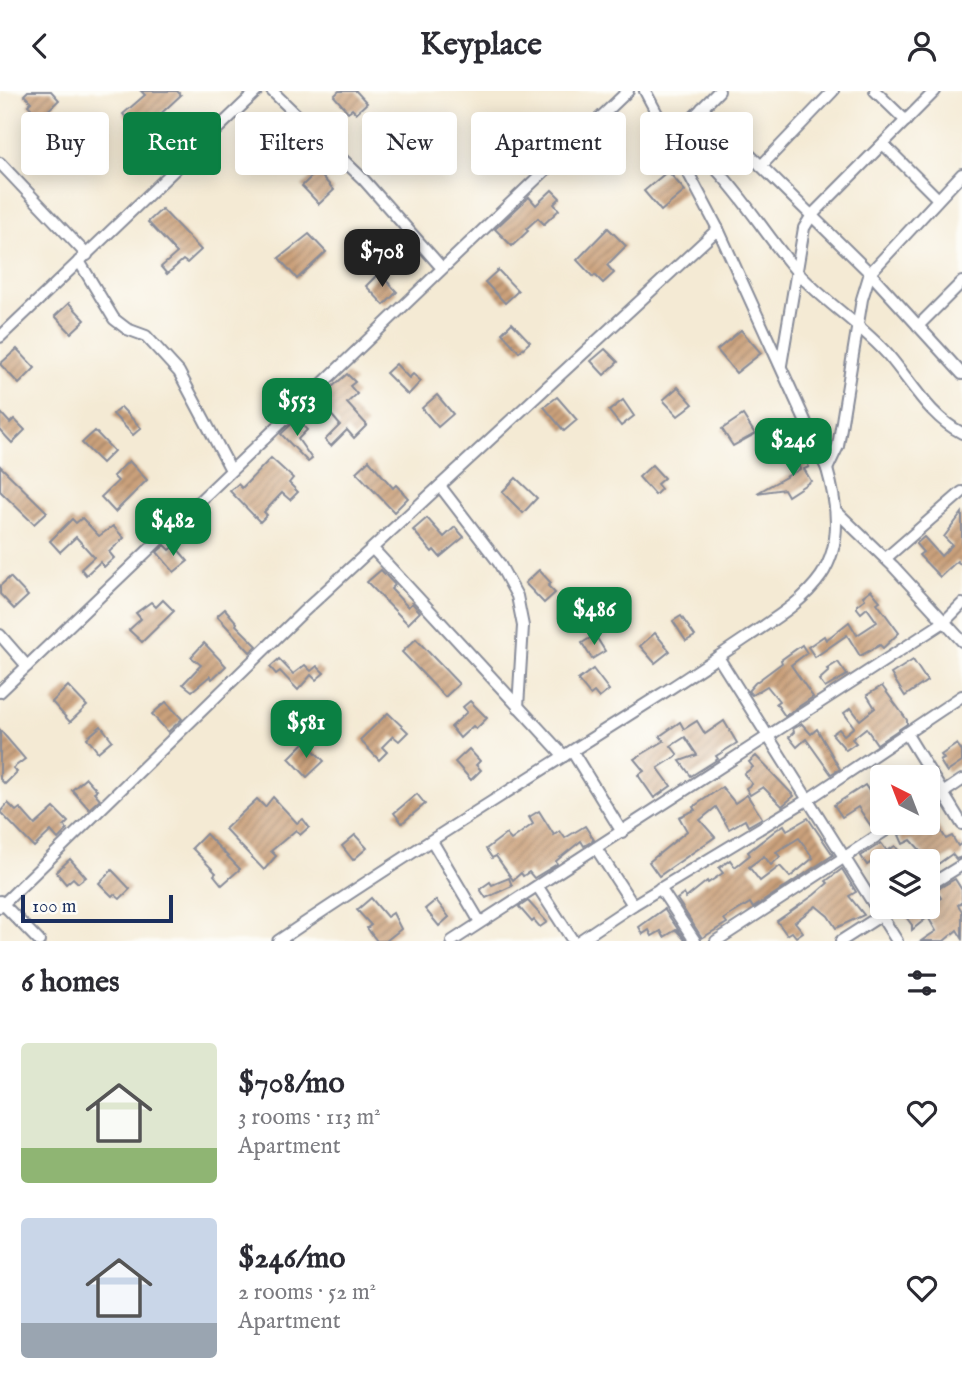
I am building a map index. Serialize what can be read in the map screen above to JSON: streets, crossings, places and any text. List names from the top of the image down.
{
  "scale_bar": "100 m",
  "north": "top left",
  "page": {
    "header": "Keyplace",
    "chip": [
      "Buy",
      "Rent",
      "Filters",
      "New",
      "Apartment",
      "House"
    ],
    "price": [
      "$708",
      "$553",
      "$246",
      "$482",
      "$486",
      "$581"
    ],
    "scale": "100 m",
    "heading": "6 homes",
    "list": [
      {
        "name": "$708/mo",
        "note": "3 rooms · 113 m² · Apartment"
      },
      {
        "name": "$246/mo",
        "note": "2 rooms · 52 m² · Apartment"
      }
    ]
  }
}
